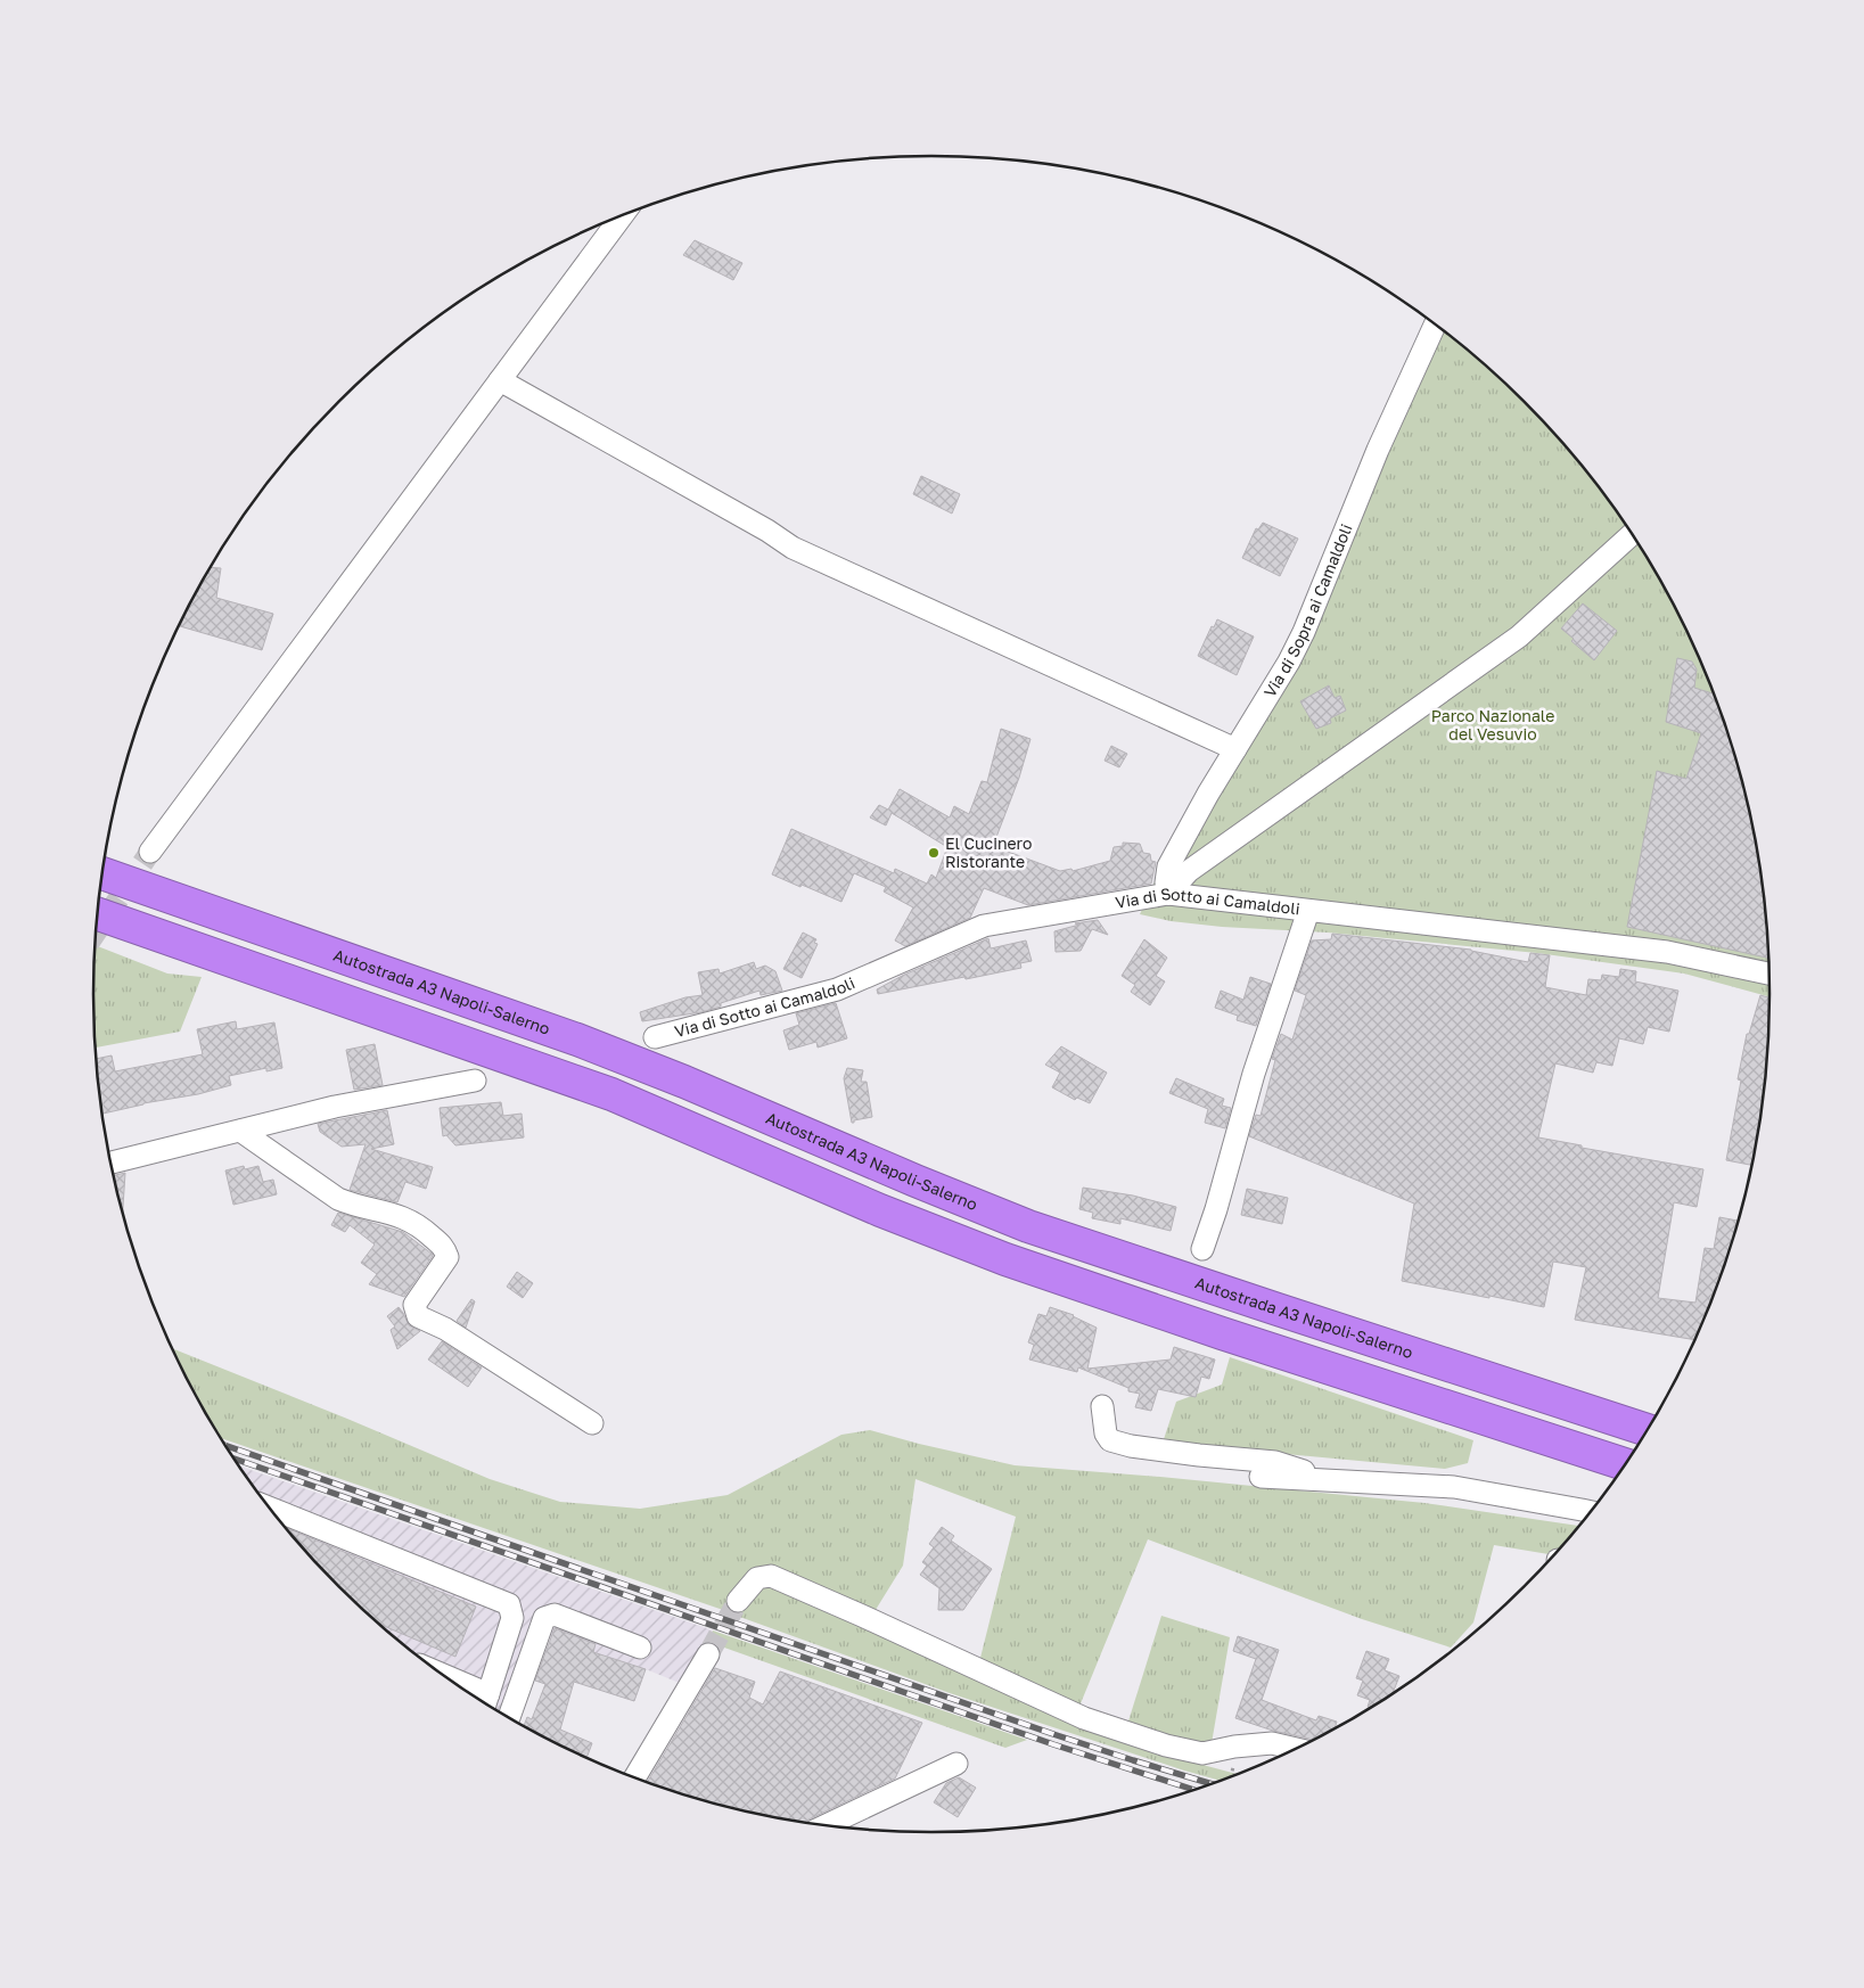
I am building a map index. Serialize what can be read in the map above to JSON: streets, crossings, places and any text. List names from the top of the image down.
{
  "streets": {
    "highway": ["Autostrada A3 Napoli-Salerno"],
    "street": ["Via di Sopra ai Camaldoli", "Via di Sotto ai Camaldoli"]
  },
  "crossings": [
    ["Via di Sopra ai Camaldoli", "Via di Sotto ai Camaldoli"]
  ],
  "parks": ["Parco Nazionale del Vesuvio"],
  "places": ["El Cucinero Ristorante"]
}
